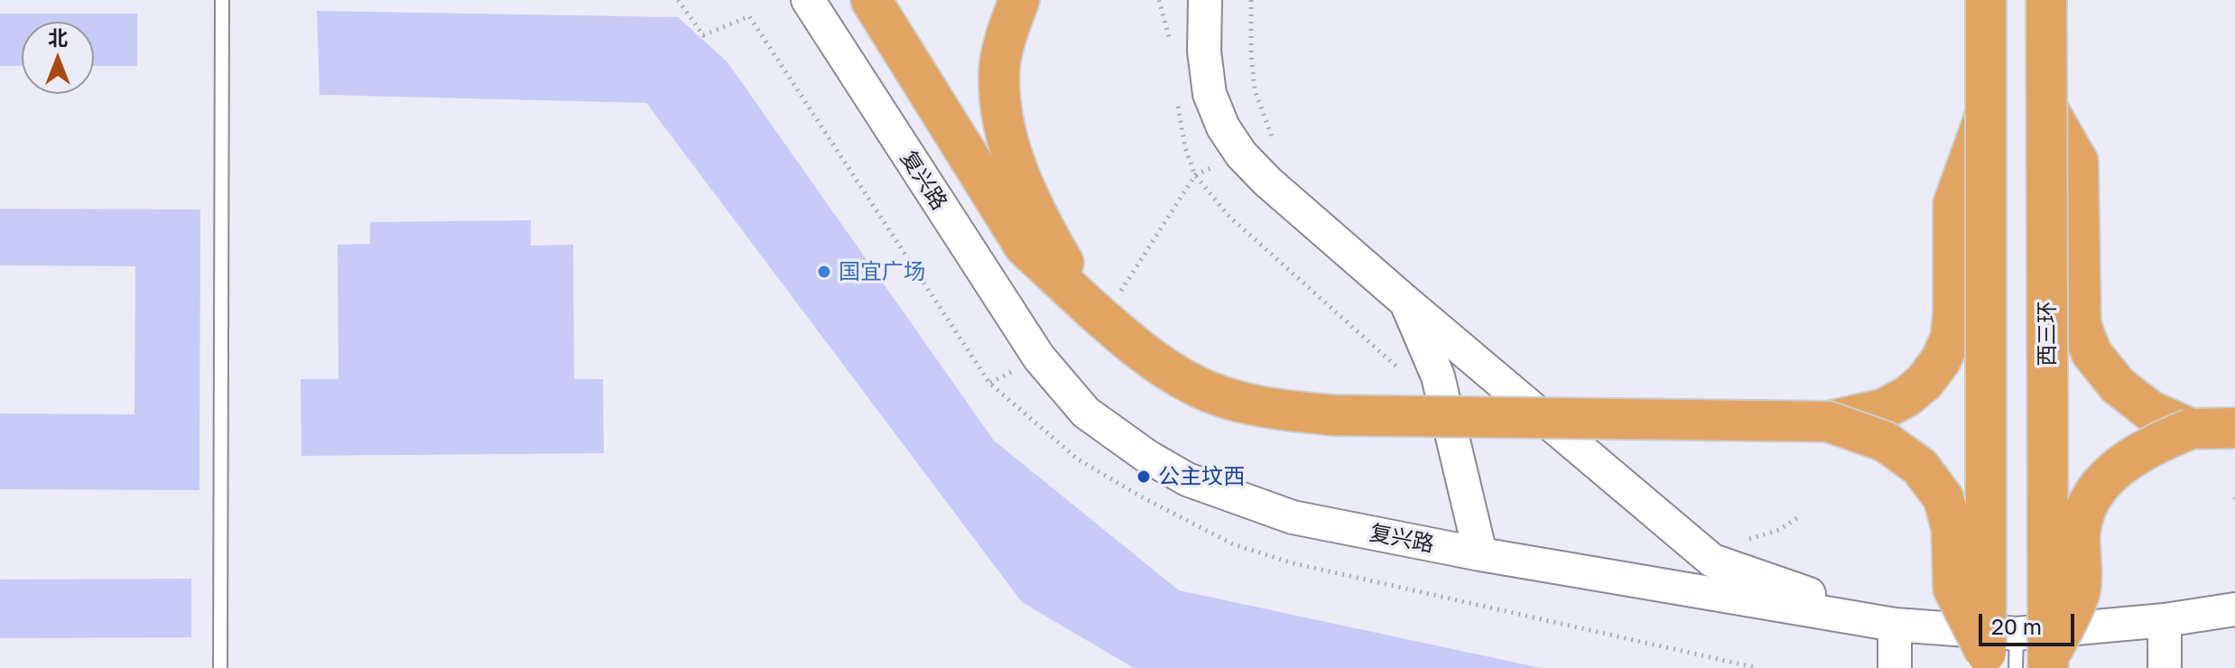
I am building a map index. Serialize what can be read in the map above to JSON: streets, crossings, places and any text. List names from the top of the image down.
{
  "streets": {
    "highway": ["西三环"],
    "street": ["复兴路"]
  },
  "crossings": [
    ["复兴路", "西三环"]
  ],
  "places": ["国宜广场", "公主坟西"],
  "scale_bar": "20 m",
  "north": "top"
}
